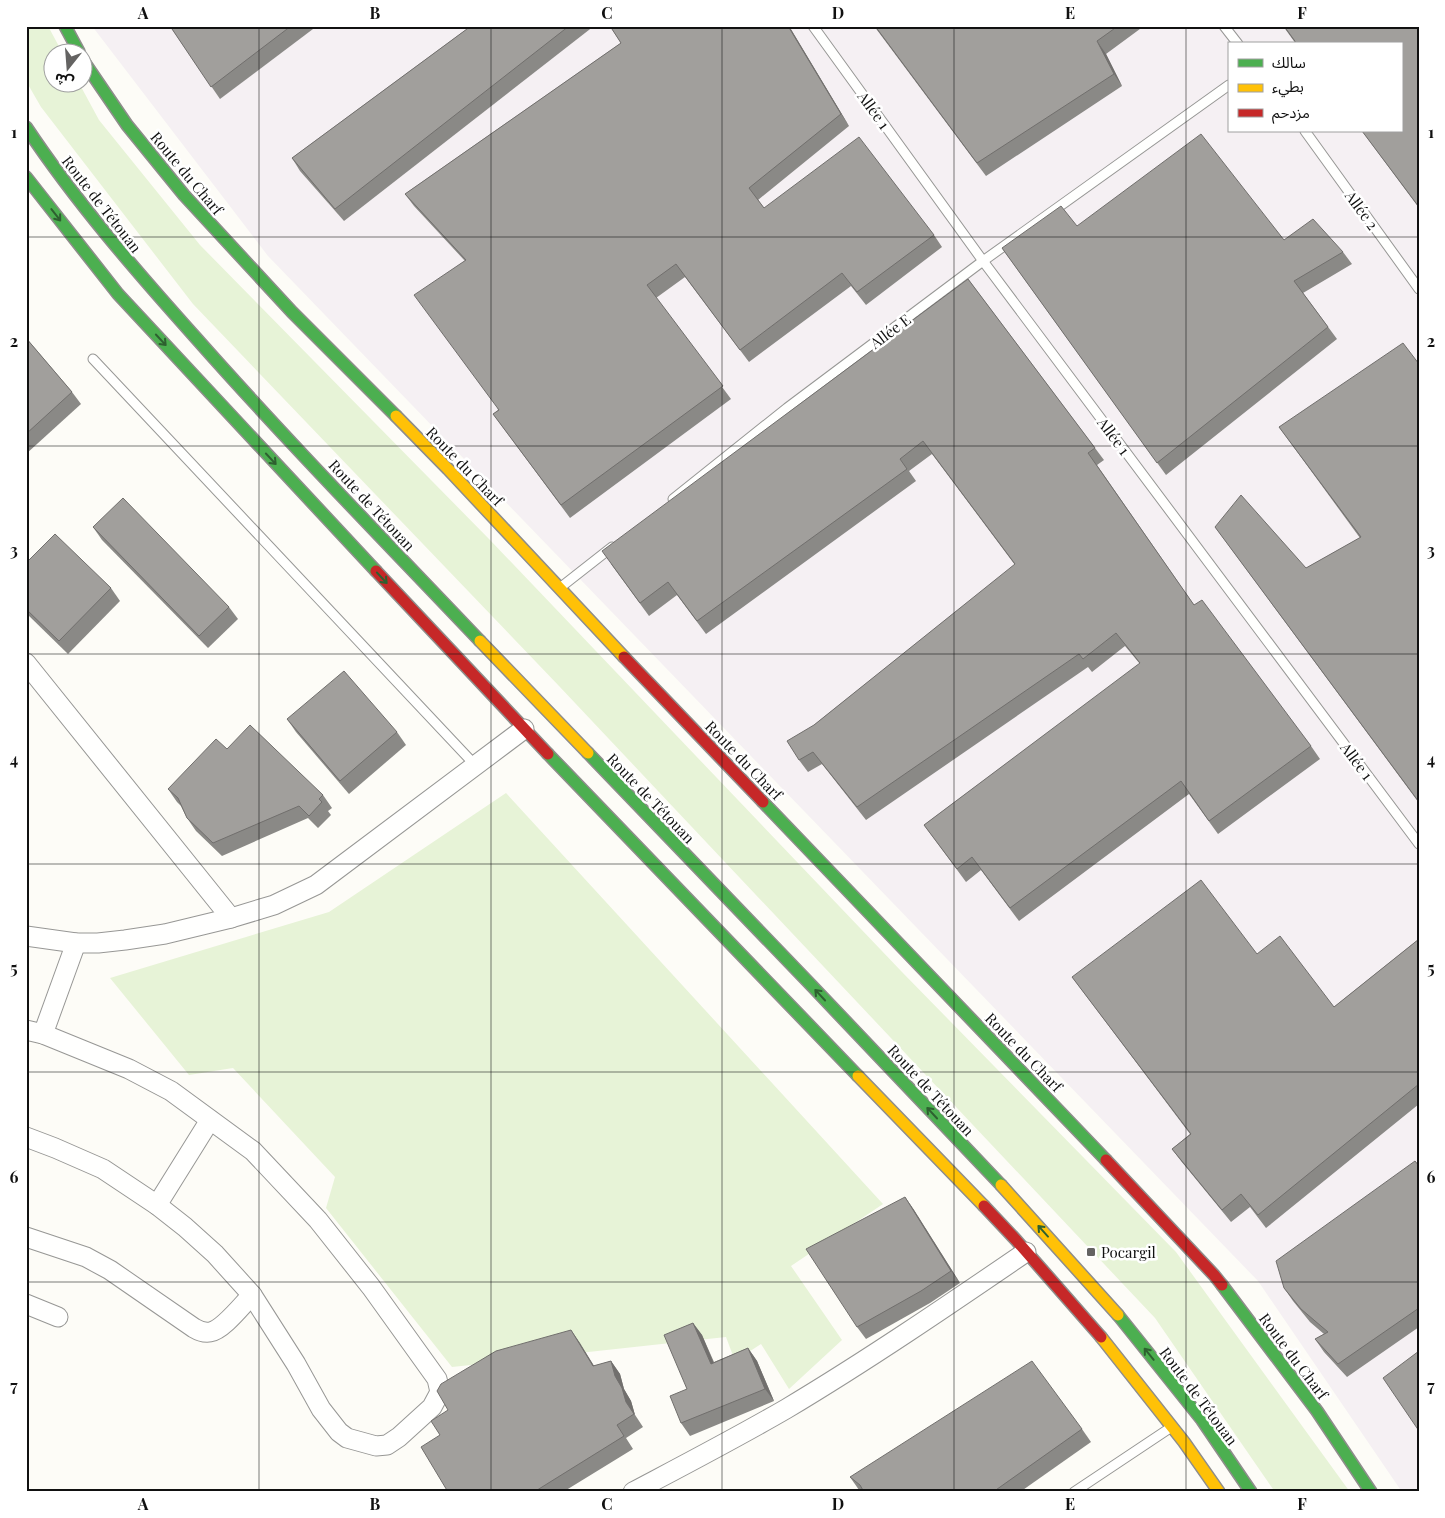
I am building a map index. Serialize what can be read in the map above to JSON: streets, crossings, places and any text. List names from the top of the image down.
{
  "streets": {
    "main road": ["Route du Charf", "Route de Tétouan"],
    "lane": ["Allée 1", "Allée 2", "Allée E"]
  },
  "crossings": [
    ["Allée 1", "Allée E"]
  ],
  "places": {
    "transit": ["Pocargil"]
  },
  "legend": ["سالك", "بطيء", "مزدحم"],
  "north": "bottom",
  "grid": {
    "columns": [
      "A",
      "B",
      "C",
      "D",
      "E",
      "F"
    ],
    "rows": [
      "1",
      "2",
      "3",
      "4",
      "5",
      "6",
      "7"
    ]
  }
}
